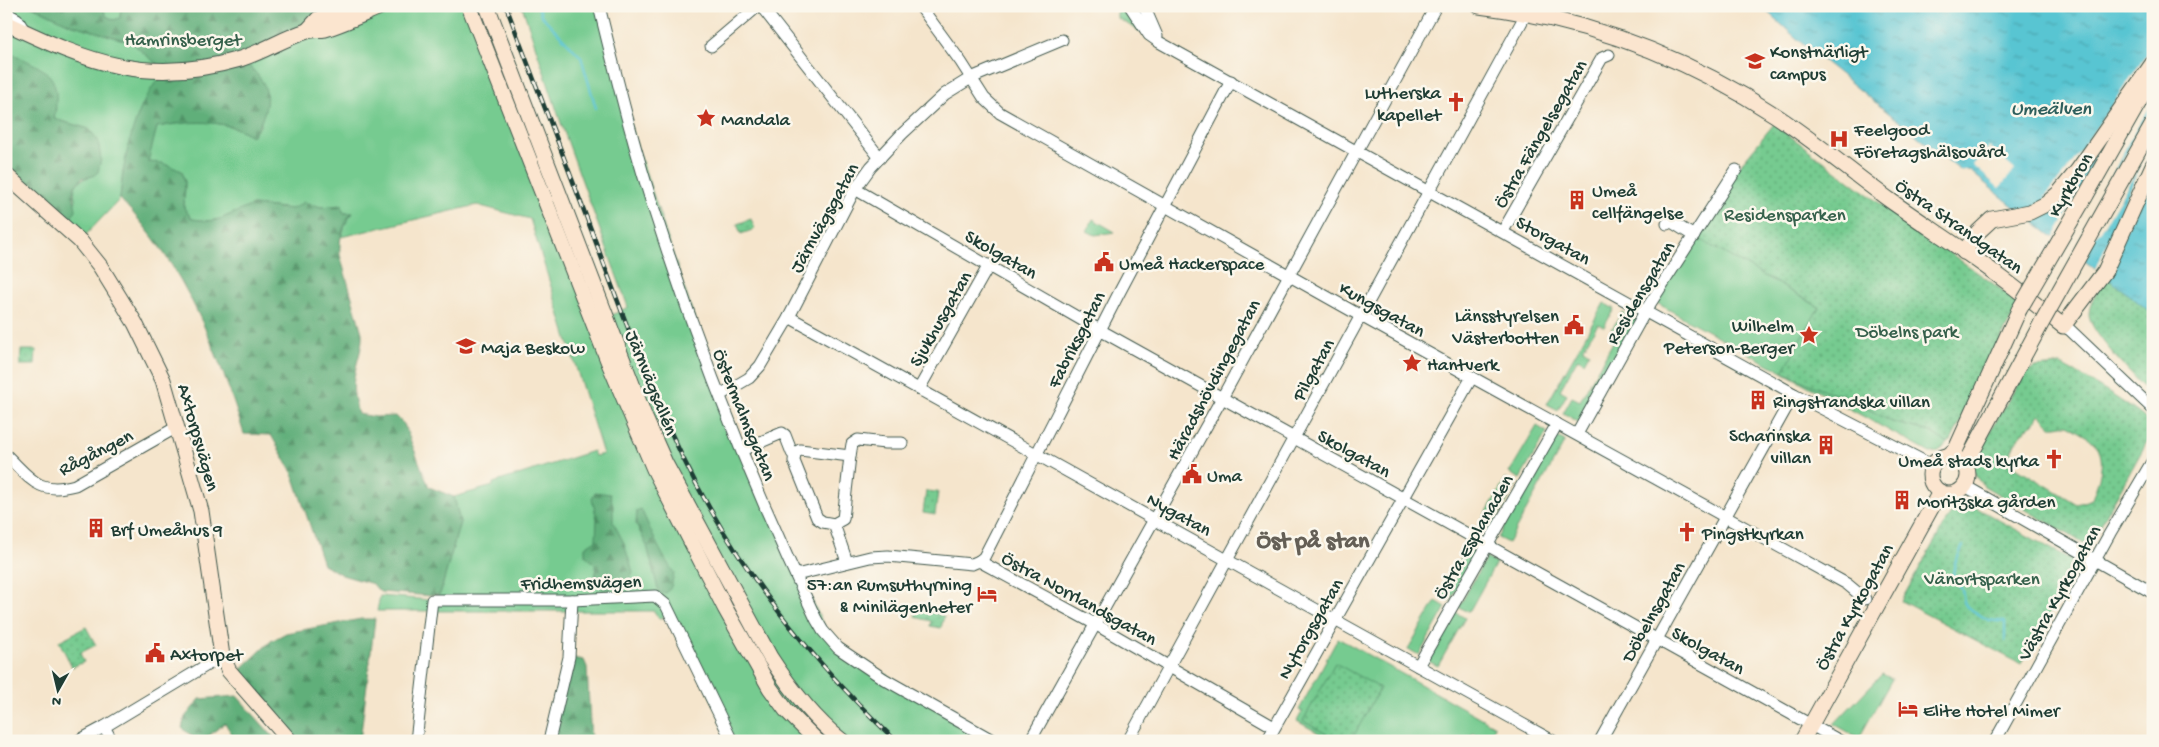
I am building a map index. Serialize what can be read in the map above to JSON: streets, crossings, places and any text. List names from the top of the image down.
{
  "streets": {
    "street": [
      "Östra Fängelsegatan",
      "Kyrkbron",
      "Järnvägsgatan",
      "Östra Strandgatan",
      "Storgatan",
      "Skolgatan",
      "Residensgatan",
      "Kungsgatan",
      "Sjukhusgatan",
      "Fabriksgatan",
      "Pilgatan",
      "Häradshövdingegatan",
      "Järnvägsallén",
      "Östermalmsgatan",
      "Axtorpsvägen",
      "Rågången",
      "Nygatan",
      "Östra Esplanaden",
      "Fridhemsvägen",
      "Västra Kyrkogatan",
      "Östra Norrlandsgatan",
      "Östra Kyrkogatan",
      "Döbelnsgatan",
      "Nytorgsgatan"
    ]
  },
  "crossings": [
    ["Östra Fängelsegatan", "Storgatan"],
    ["Kyrkbron", "Östra Strandgatan"],
    ["Kyrkbron", "Storgatan"],
    ["Kyrkbron", "Östra Kyrkogatan"],
    ["Järnvägsgatan", "Skolgatan"],
    ["Järnvägsgatan", "Kungsgatan"],
    ["Järnvägsgatan", "Östermalmsgatan"],
    ["Järnvägsgatan", "Nygatan"],
    ["Östra Strandgatan", "Pilgatan"],
    ["Storgatan", "Residensgatan"],
    ["Storgatan", "Fabriksgatan"],
    ["Storgatan", "Pilgatan"],
    ["Storgatan", "Häradshövdingegatan"],
    ["Storgatan", "Östra Kyrkogatan"],
    ["Storgatan", "Döbelnsgatan"],
    ["Skolgatan", "Sjukhusgatan"],
    ["Skolgatan", "Fabriksgatan"],
    ["Skolgatan", "Pilgatan"],
    ["Skolgatan", "Häradshövdingegatan"],
    ["Skolgatan", "Östra Esplanaden"],
    ["Skolgatan", "Östra Kyrkogatan"],
    ["Skolgatan", "Döbelnsgatan"],
    ["Skolgatan", "Nytorgsgatan"],
    ["Residensgatan", "Kungsgatan"],
    ["Kungsgatan", "Fabriksgatan"],
    ["Kungsgatan", "Pilgatan"],
    ["Kungsgatan", "Häradshövdingegatan"],
    ["Kungsgatan", "Östra Esplanaden"],
    ["Kungsgatan", "Döbelnsgatan"],
    ["Kungsgatan", "Nytorgsgatan"],
    ["Sjukhusgatan", "Nygatan"],
    ["Fabriksgatan", "Nygatan"],
    ["Fabriksgatan", "Östra Norrlandsgatan"],
    ["Pilgatan", "Nygatan"],
    ["Pilgatan", "Östra Norrlandsgatan"],
    ["Häradshövdingegatan", "Nygatan"],
    ["Häradshövdingegatan", "Östra Norrlandsgatan"],
    ["Östermalmsgatan", "Östra Norrlandsgatan"],
    ["Axtorpsvägen", "Rågången"],
    ["Nygatan", "Östra Esplanaden"],
    ["Nygatan", "Nytorgsgatan"],
    ["Östra Norrlandsgatan", "Nytorgsgatan"]
  ],
  "districts": ["Öst på stan"],
  "water": ["Umeälven"],
  "parks": [
    "Hamrinsberget",
    "Residensparken",
    "Döbelns park",
    "Vänortsparken"
  ],
  "places": {
    "school or university": ["Konstnärligt campus", "Maja Beskow"],
    "church": ["Lutherska kapellet", "Umeå stads kyrka", "Pingstkyrkan"],
    "place": ["Mandala", "Wilhelm Peterson-Berger", "Hantverk"],
    "hospital": ["Feelgood Företagshälsovård"],
    "building": [
      "Umeå cellfängelse",
      "Ringstrandska villan",
      "Scharinska villan",
      "Moritzska gården",
      "Brf Umeåhus 9"
    ],
    "public building": [
      "Umeå Hackerspace",
      "Länsstyrelsen Västerbotten",
      "Uma",
      "Axtorpet"
    ],
    "hotel": ["57:an Rumsuthyrning & Minilägenheter", "Elite Hotel Mimer"]
  },
  "north": "bottom"
}
